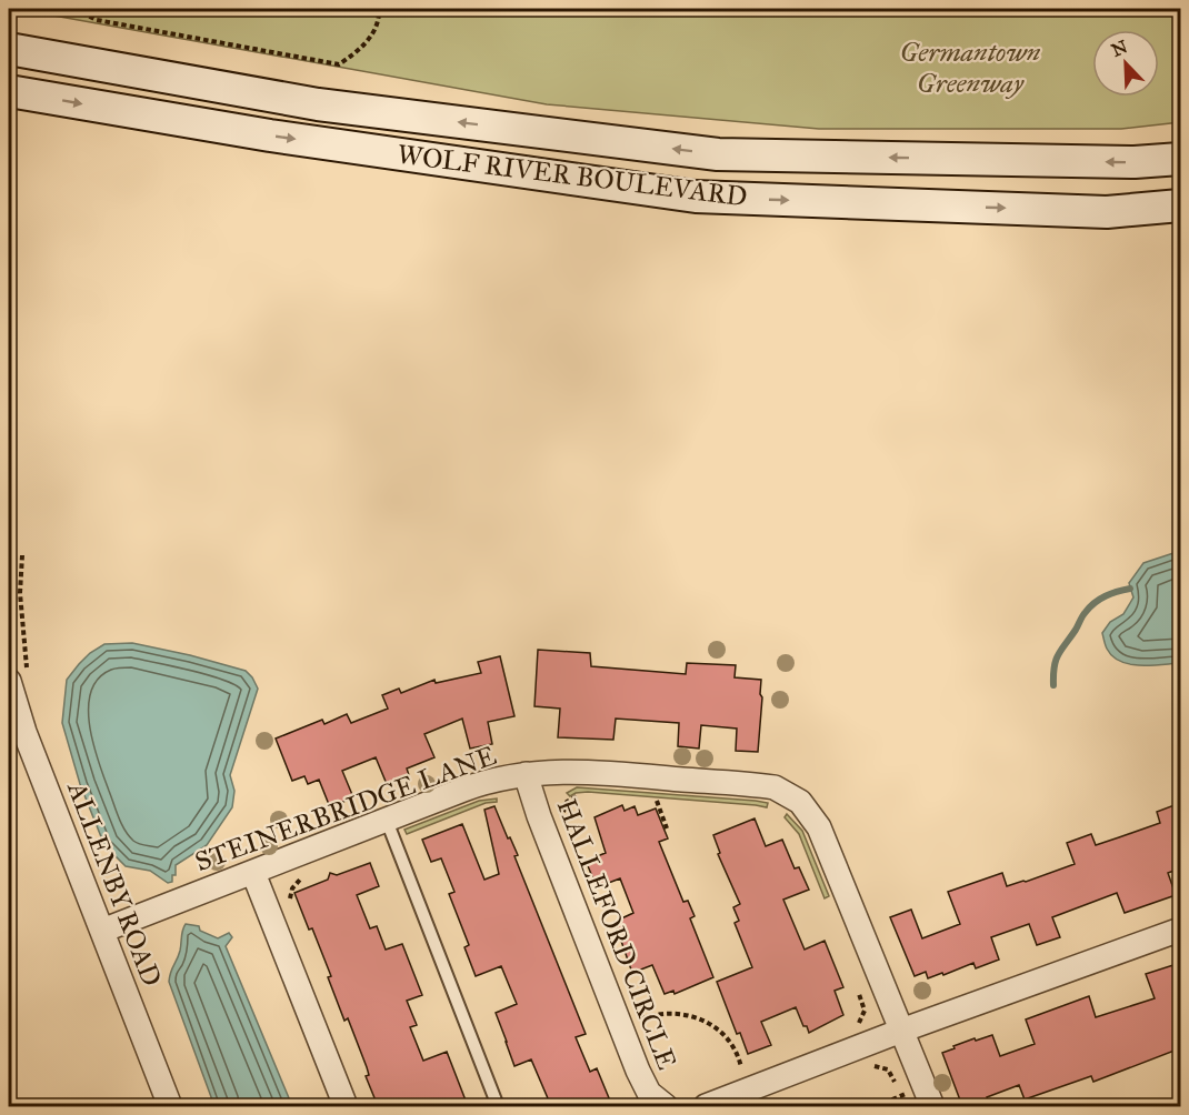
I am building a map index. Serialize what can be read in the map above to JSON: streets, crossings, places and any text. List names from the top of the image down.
{
  "streets": {
    "main road": ["WOLF RIVER BOULEVARD"],
    "street": ["STEINERBRIDGE LANE", "ALLENBY ROAD", "HALLEFORD CIRCLE"]
  },
  "crossings": [
    ["STEINERBRIDGE LANE", "ALLENBY ROAD"],
    ["STEINERBRIDGE LANE", "HALLEFORD CIRCLE"]
  ],
  "parks": ["Germantown Greenway"],
  "north": "top left"
}
